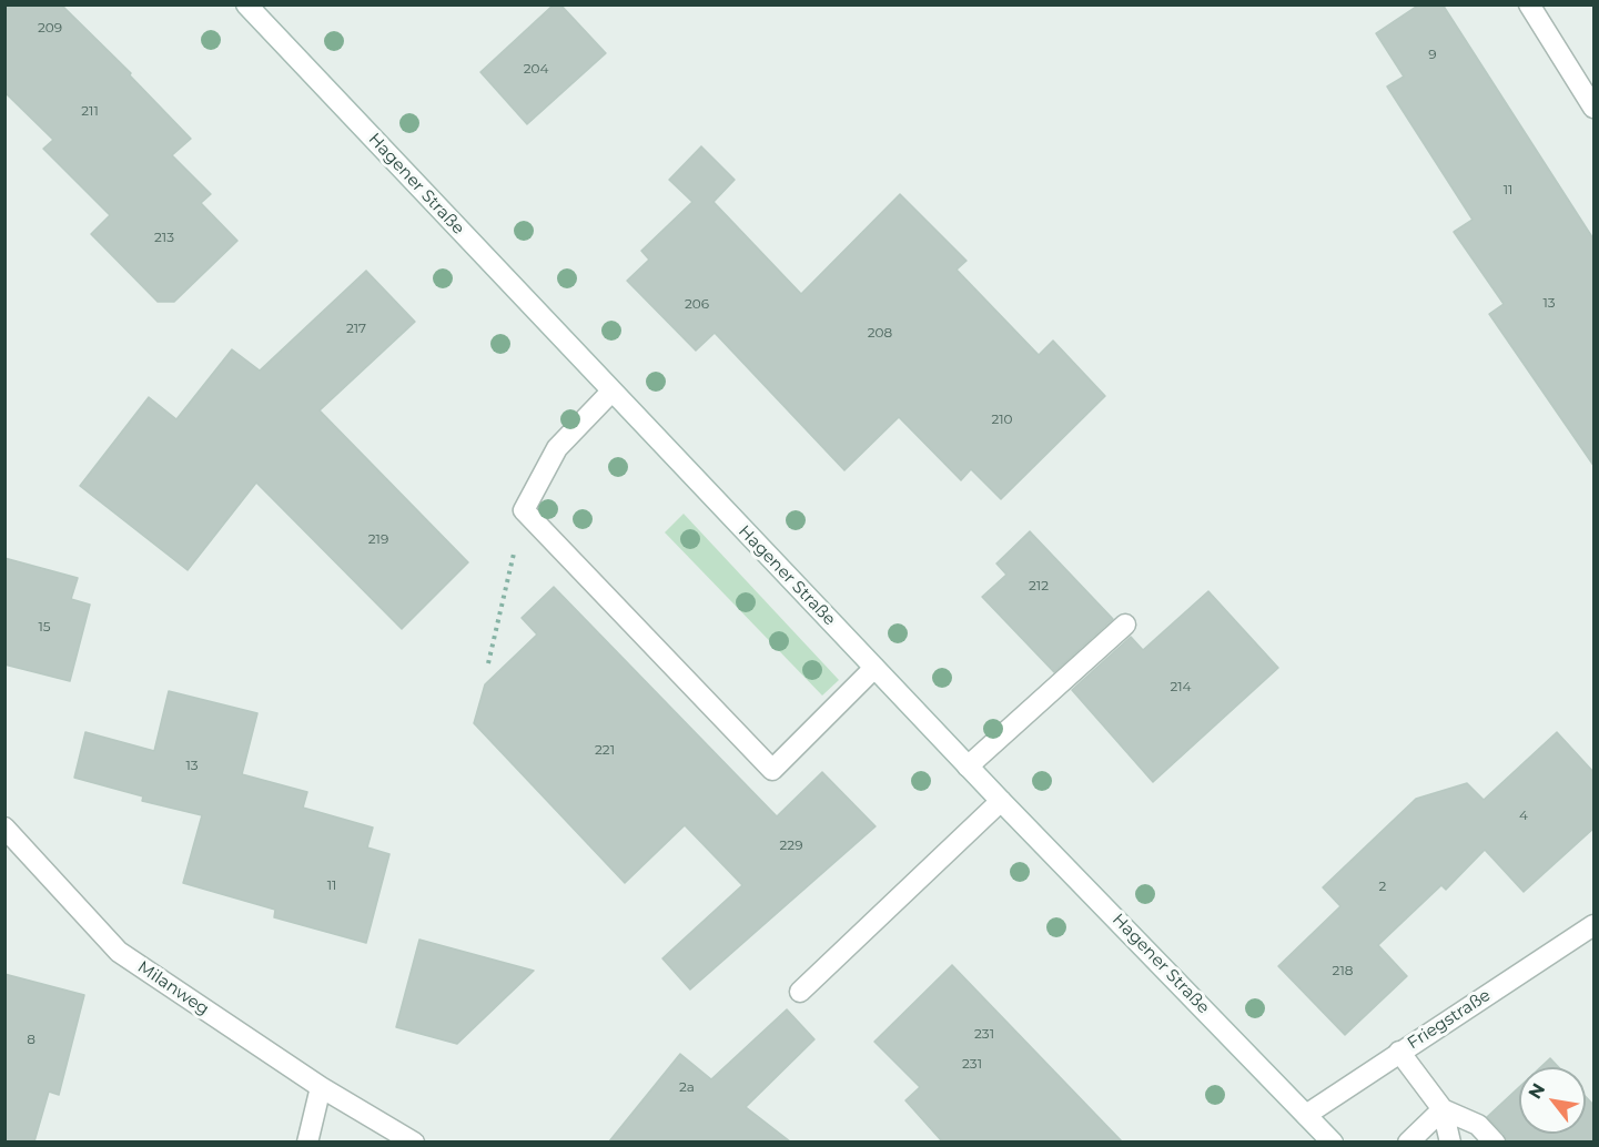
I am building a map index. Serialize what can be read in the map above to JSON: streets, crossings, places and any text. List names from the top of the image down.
{
  "streets": {
    "main road": ["Hagener Straße", "Milanweg", "Friegstraße"]
  },
  "crossings": [
    ["Hagener Straße", "Friegstraße"]
  ],
  "house_numbers": [
    "209",
    "9",
    "204",
    "211",
    "11",
    "213",
    "13",
    "206",
    "217",
    "208",
    "210",
    "219",
    "212",
    "15",
    "214",
    "221",
    "13",
    "4",
    "229",
    "11",
    "2",
    "218",
    "231",
    "8",
    "231",
    "2a"
  ],
  "north": "top left"
}
